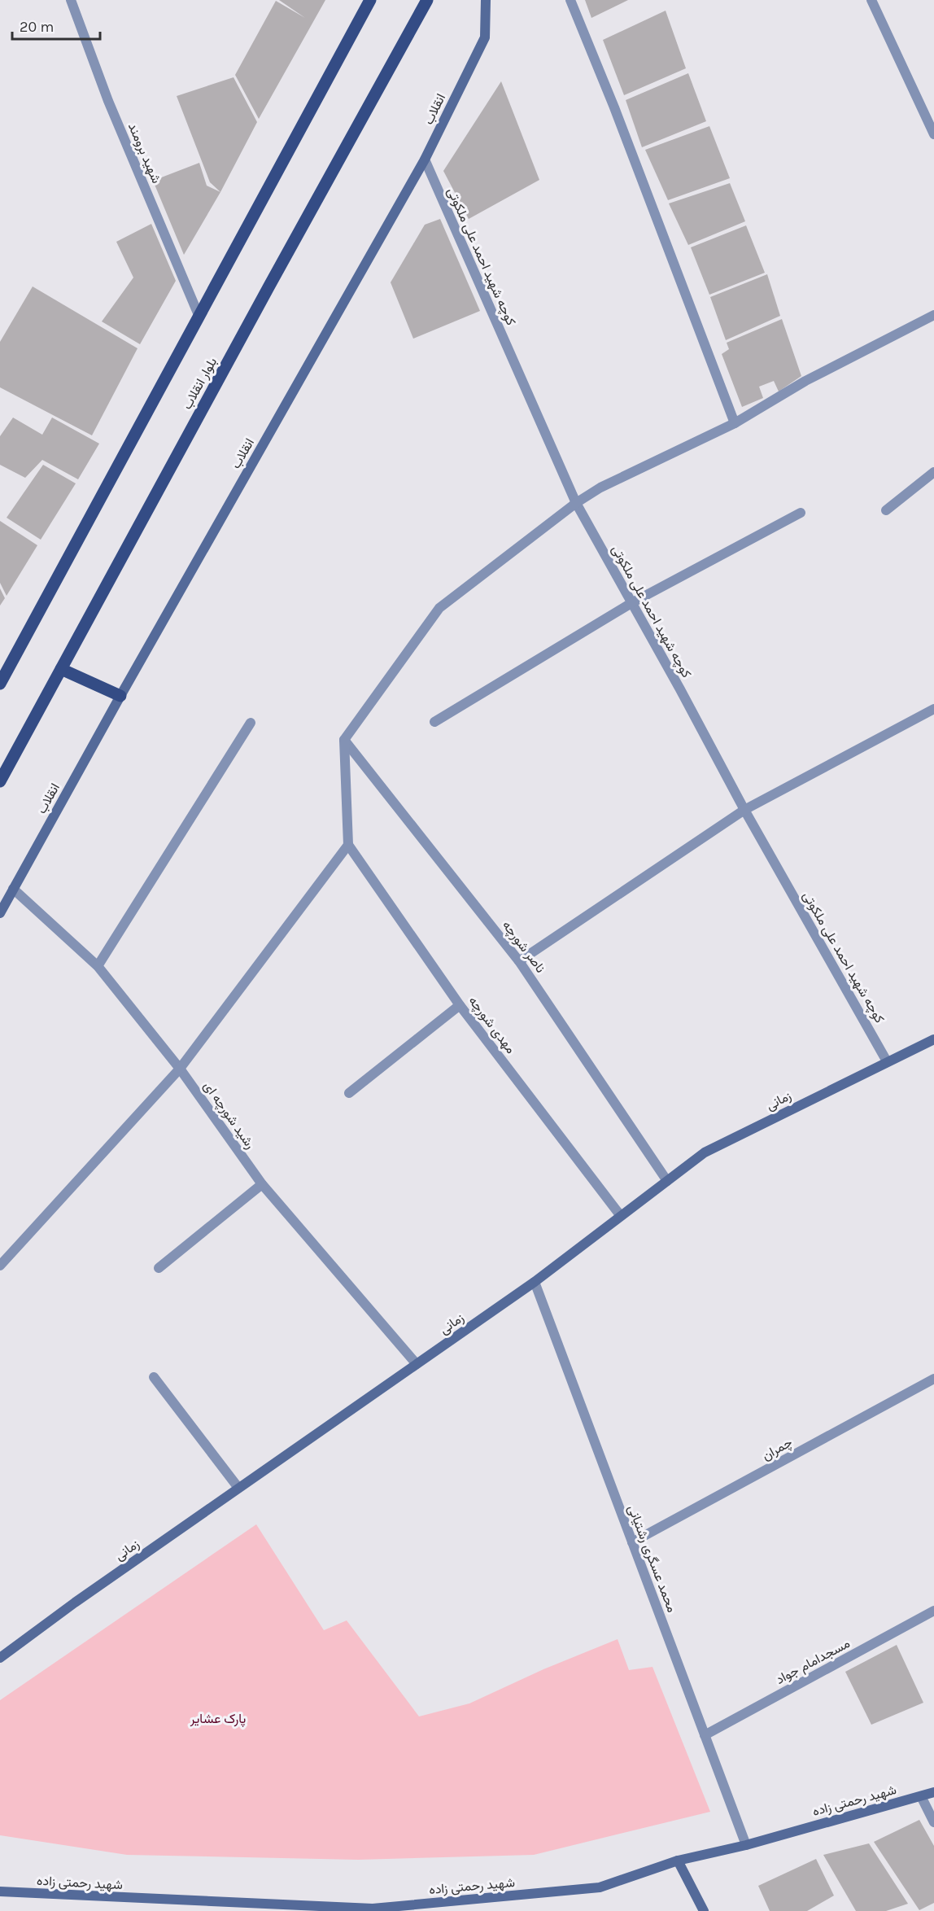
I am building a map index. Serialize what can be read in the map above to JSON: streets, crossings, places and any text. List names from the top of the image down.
{
  "streets": {
    "main road": ["بلوار انقلاب"],
    "street": [
      "انقلاب",
      "شهید برومند",
      "کوچه شهید احمد علی ملکوتی",
      "ناصر شورچه",
      "مهدی شورچه",
      "زمانی",
      "رشید شورچه ای",
      "چمران",
      "محمد عسگری رشتیانی",
      "مسجدامام جواد",
      "شهید رحمتی زاده"
    ]
  },
  "crossings": [
    ["انقلاب", "کوچه شهید احمد علی ملکوتی"],
    ["انقلاب", "رشید شورچه ای"],
    ["کوچه شهید احمد علی ملکوتی", "زمانی"],
    ["ناصر شورچه", "زمانی"],
    ["مهدی شورچه", "زمانی"],
    ["زمانی", "رشید شورچه ای"],
    ["زمانی", "محمد عسگری رشتیانی"],
    ["چمران", "محمد عسگری رشتیانی"],
    ["محمد عسگری رشتیانی", "مسجدامام جواد"],
    ["محمد عسگری رشتیانی", "شهید رحمتی زاده"]
  ],
  "parks": ["پارک عشایر"],
  "scale_bar": "20 m"
}
